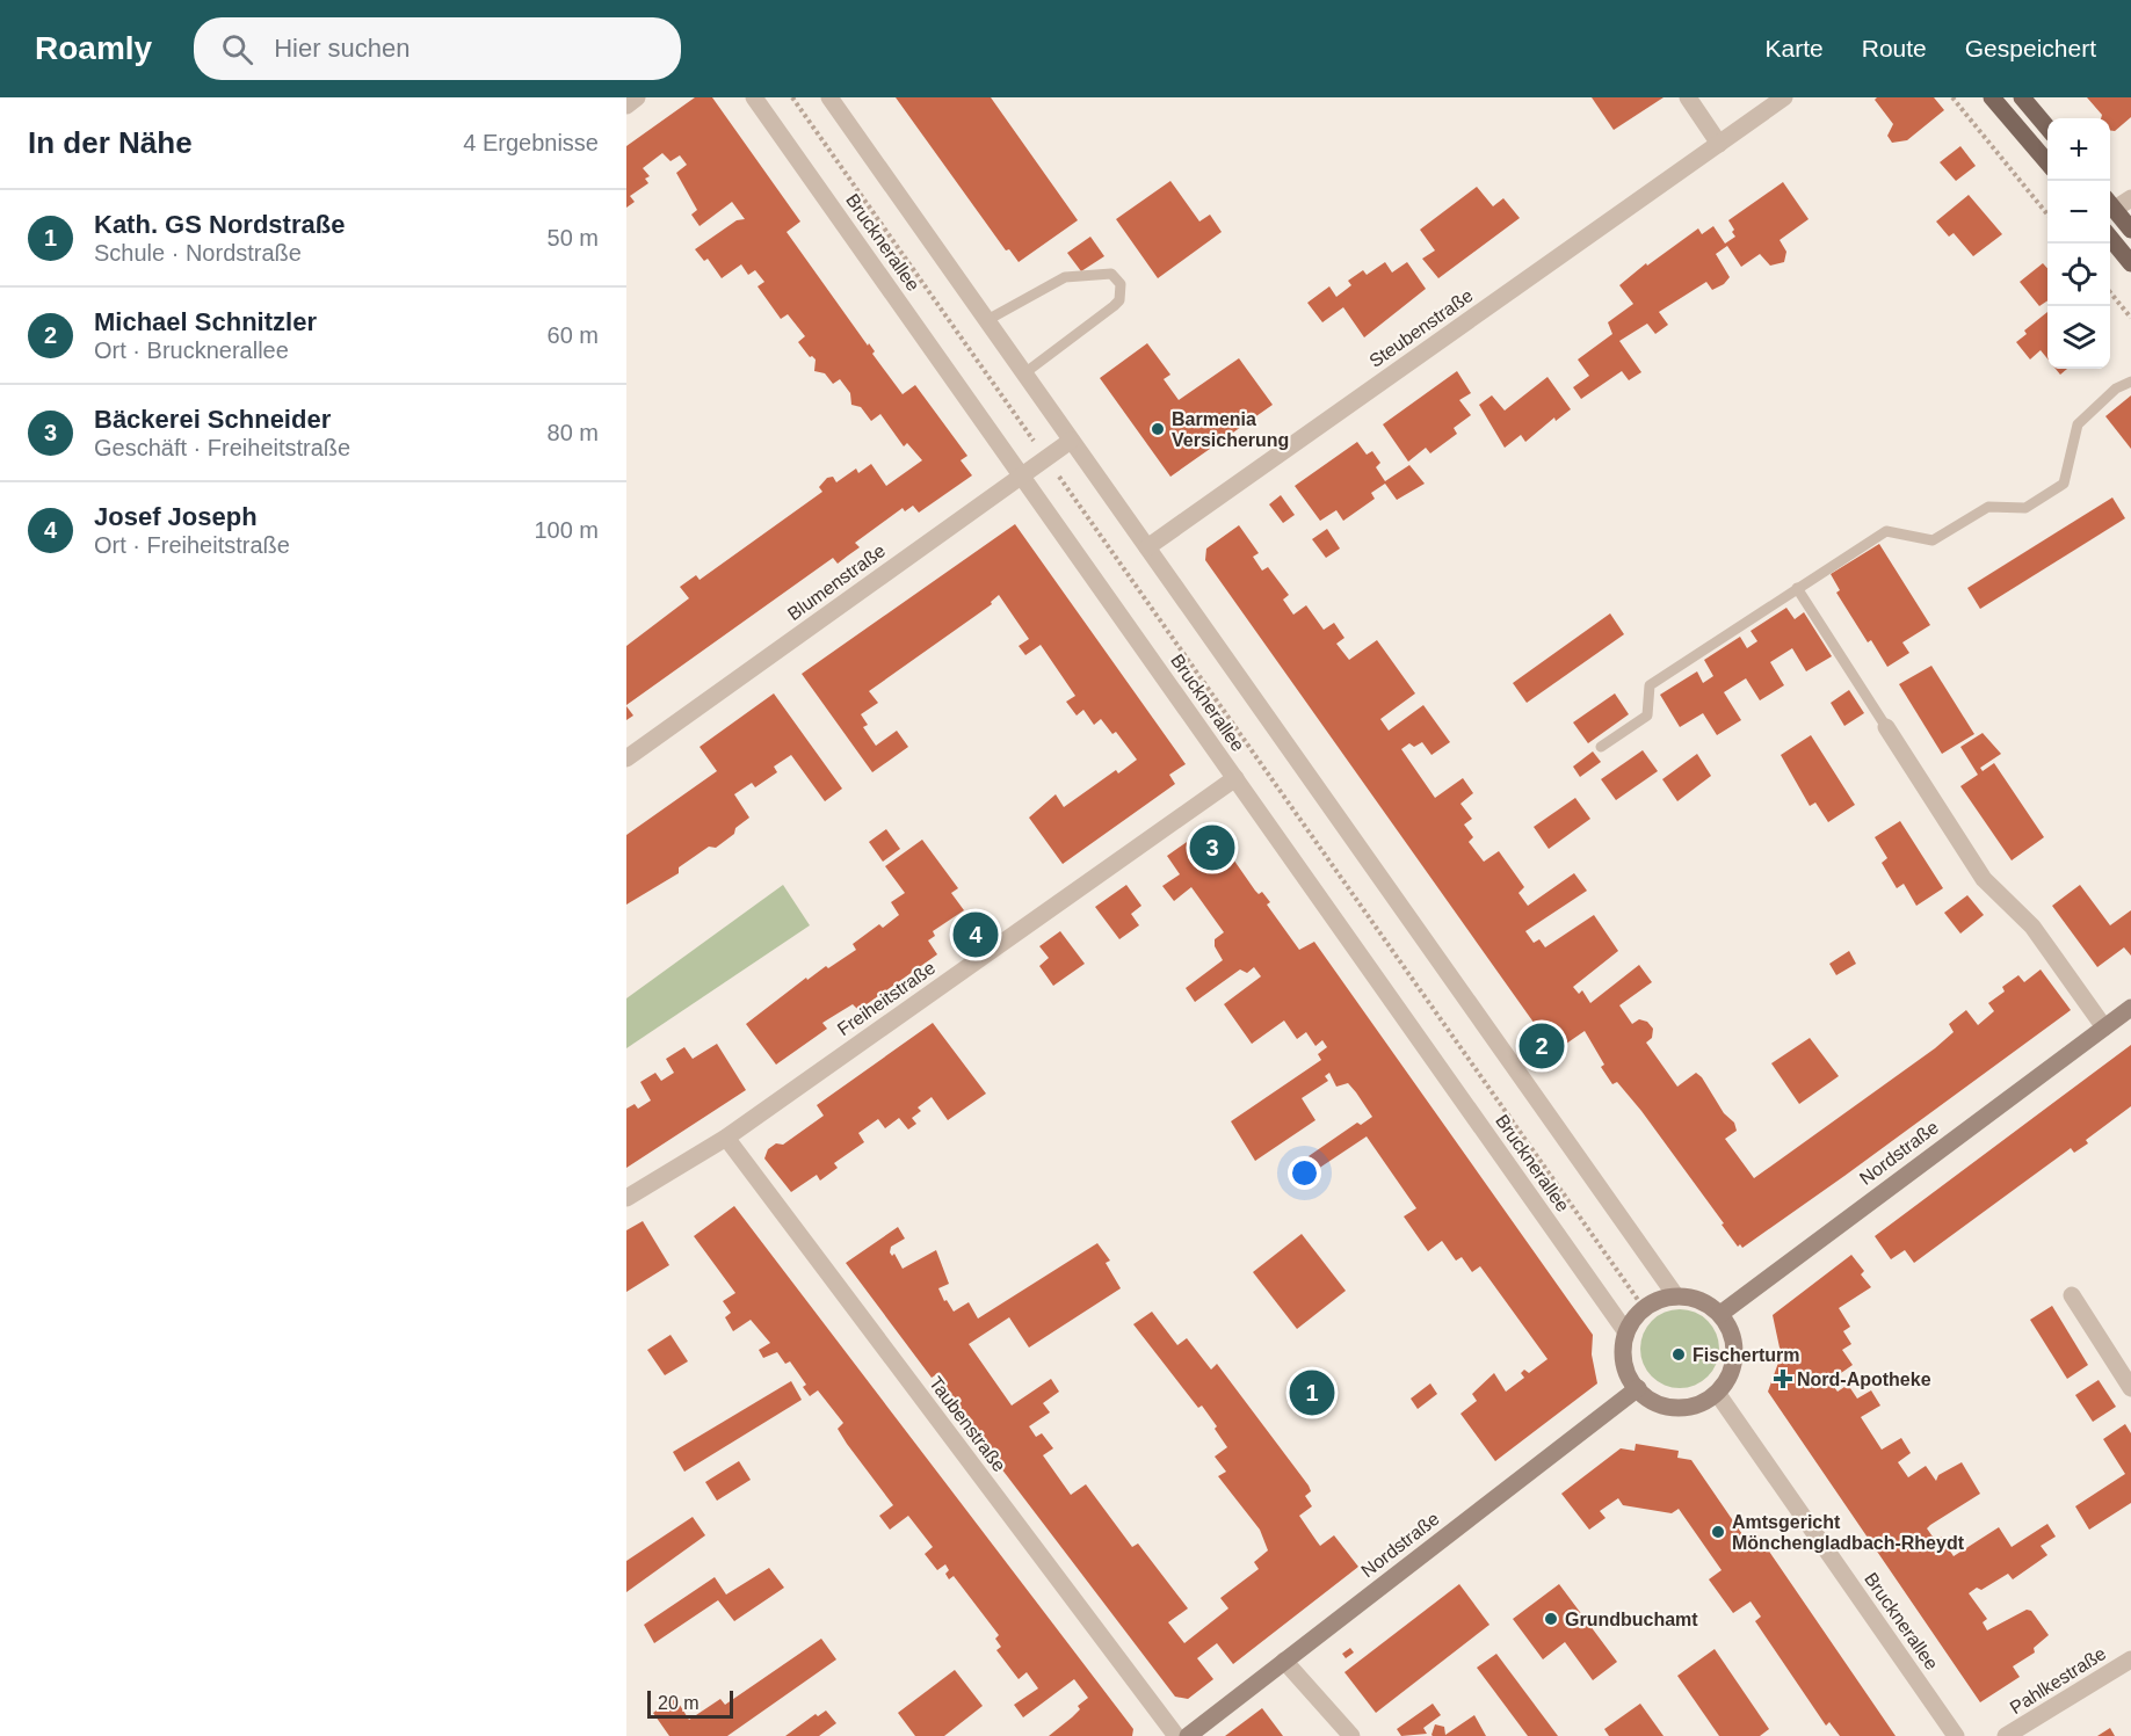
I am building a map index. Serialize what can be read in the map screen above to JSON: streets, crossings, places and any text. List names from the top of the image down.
{
  "streets": {
    "street": [
      "Brucknerallee",
      "Steubenstraße",
      "Blumenstraße",
      "Freiheitstraße",
      "Nordstraße",
      "Taubenstraße",
      "Pahlkestraße"
    ]
  },
  "crossings": [
    ["Brucknerallee", "Steubenstraße"],
    ["Brucknerallee", "Blumenstraße"],
    ["Brucknerallee", "Freiheitstraße"],
    ["Brucknerallee", "Nordstraße"],
    ["Freiheitstraße", "Taubenstraße"]
  ],
  "places": {
    "other": [
      "Barmenia Versicherung",
      "Fischerturm",
      "Amtsgericht Mönchengladbach-Rheydt",
      "Grundbuchamt"
    ],
    "health": ["Nord-Apotheke"]
  },
  "scale_bar": "20 m",
  "page": {
    "header": "Roamly",
    "search": "Hier suchen",
    "nav": ["Karte", "Route", "Gespeichert"],
    "heading": ["In der Nähe", "4 Ergebnisse"],
    "map_buttons": ["+", "−"],
    "list": [
      {
        "mark": "1",
        "name": "Kath. GS Nordstraße",
        "note": "Schule · Nordstraße",
        "value": "50 m"
      },
      {
        "mark": "2",
        "name": "Michael Schnitzler",
        "note": "Ort · Brucknerallee",
        "value": "60 m"
      },
      {
        "mark": "3",
        "name": "Bäckerei Schneider",
        "note": "Geschäft · Freiheitstraße",
        "value": "80 m"
      },
      {
        "mark": "4",
        "name": "Josef Joseph",
        "note": "Ort · Freiheitstraße",
        "value": "100 m"
      }
    ],
    "pins": [
      "3",
      "4",
      "2",
      "1"
    ],
    "scale": "20 m"
  }
}
